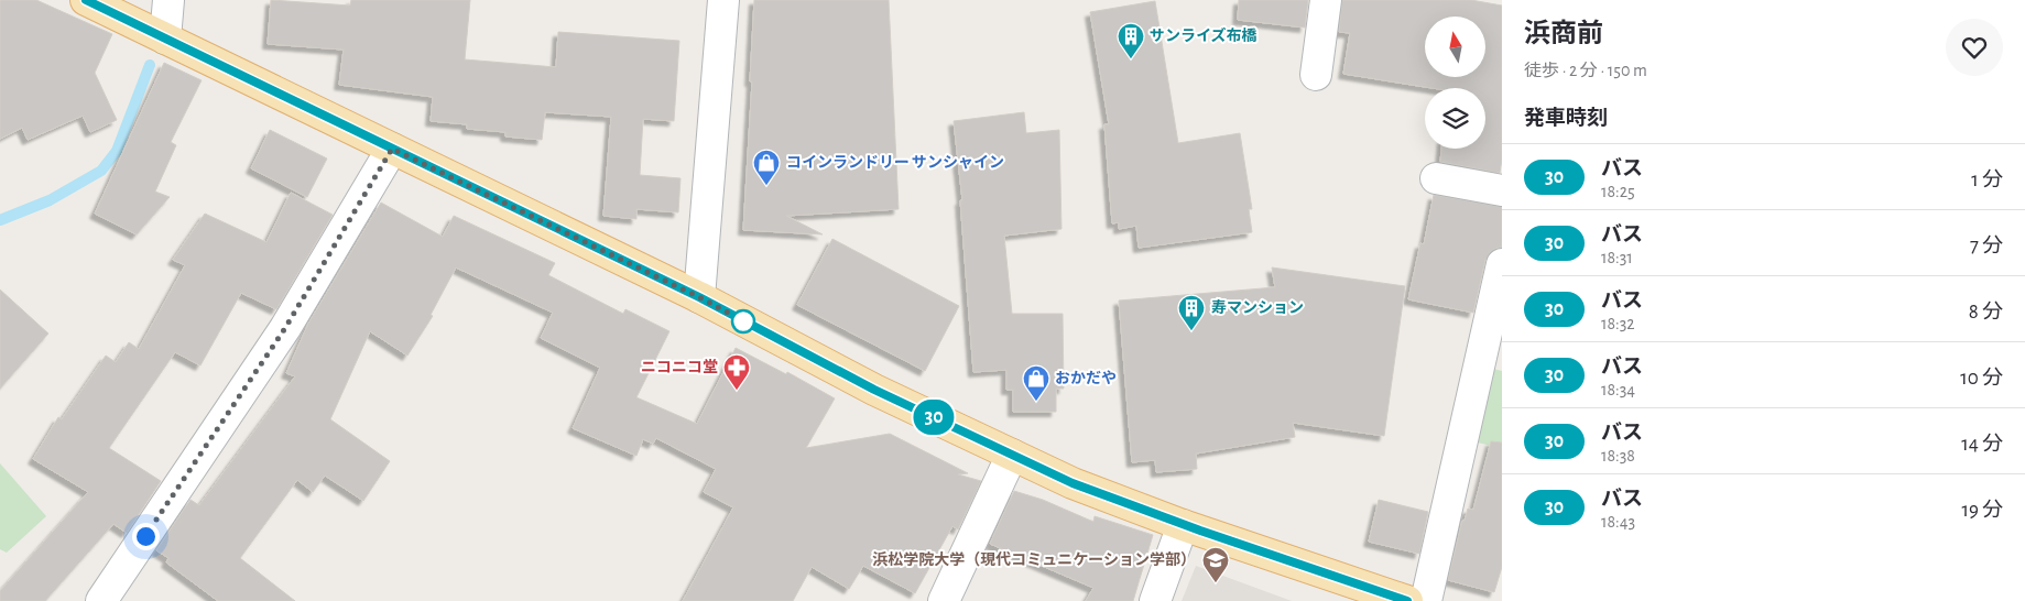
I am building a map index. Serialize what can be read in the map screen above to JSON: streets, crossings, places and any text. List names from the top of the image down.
{
  "places": {
    "building": ["サンライズ布橋", "寿マンション"],
    "shop": ["コインランドリー サンシャイン", "おかだや"],
    "pharmacy": ["ニコニコ堂"],
    "school or university": ["浜松学院大学（現代コミュニケーション学部）"]
  },
  "lines": ["bus line 30"],
  "north": "top",
  "page": {
    "on_map": "30",
    "heading": [
      ["浜商前", "徒歩 · 2 分 · 150 m"],
      "発車時刻"
    ],
    "list": [
      {
        "mark": "30",
        "name": "バス",
        "note": "18:25",
        "value": "1 分"
      },
      {
        "mark": "30",
        "name": "バス",
        "note": "18:31",
        "value": "7 分"
      },
      {
        "mark": "30",
        "name": "バス",
        "note": "18:32",
        "value": "8 分"
      },
      {
        "mark": "30",
        "name": "バス",
        "note": "18:34",
        "value": "10 分"
      },
      {
        "mark": "30",
        "name": "バス",
        "note": "18:38",
        "value": "14 分"
      },
      {
        "mark": "30",
        "name": "バス",
        "note": "18:43",
        "value": "19 分"
      }
    ]
  }
}
